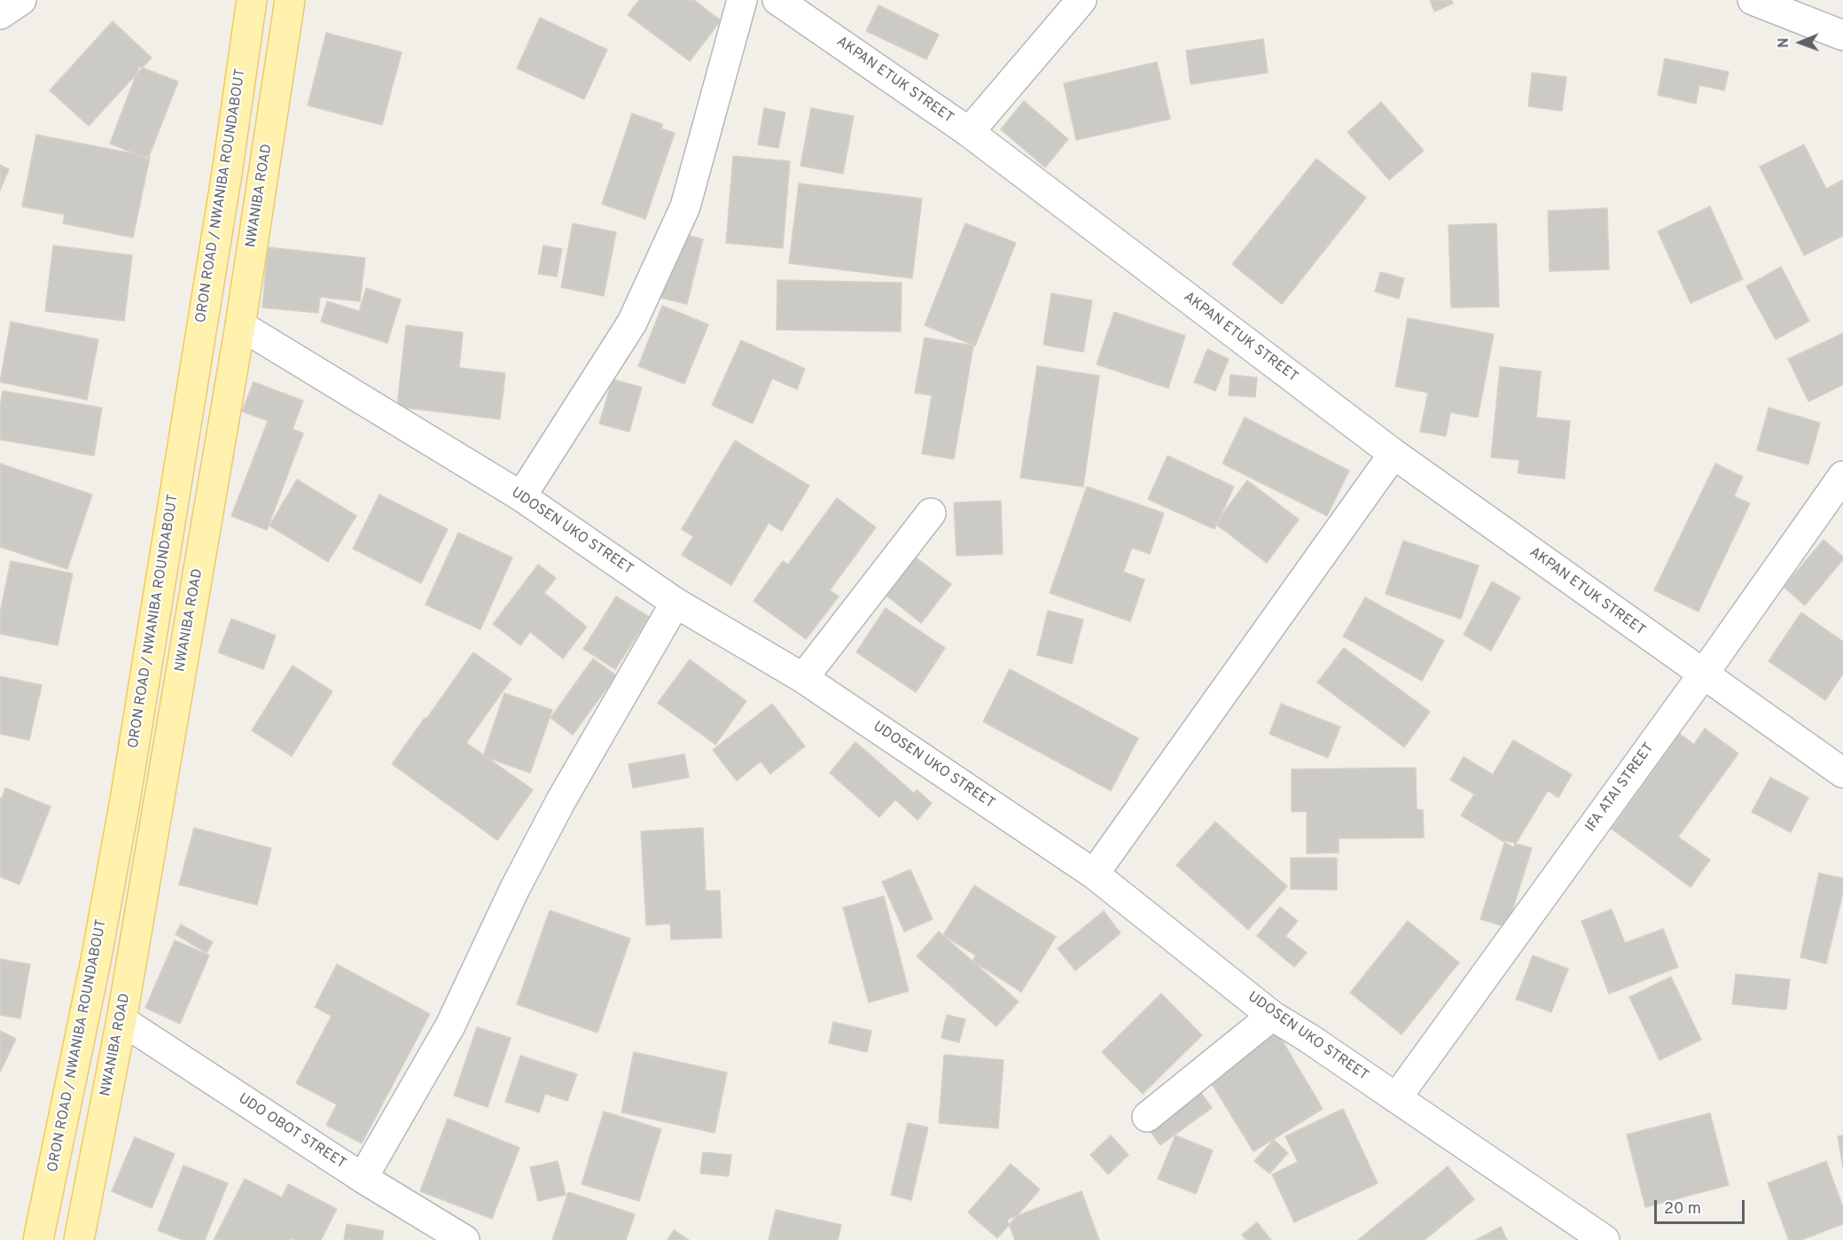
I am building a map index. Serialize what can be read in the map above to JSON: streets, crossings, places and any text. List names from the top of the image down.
{
  "streets": {
    "main road": ["ORON ROAD / NWANIBA ROUNDABOUT", "NWANIBA ROAD"],
    "street": [
      "AKPAN ETUK STREET",
      "UDOSEN UKO STREET",
      "IFA ATAI STREET",
      "UDO OBOT STREET"
    ]
  },
  "crossings": [
    ["AKPAN ETUK STREET", "IFA ATAI STREET"],
    ["NWANIBA ROAD", "UDOSEN UKO STREET"],
    ["NWANIBA ROAD", "UDO OBOT STREET"],
    ["UDOSEN UKO STREET", "IFA ATAI STREET"]
  ],
  "scale_bar": "20 m",
  "north": "left"
}
